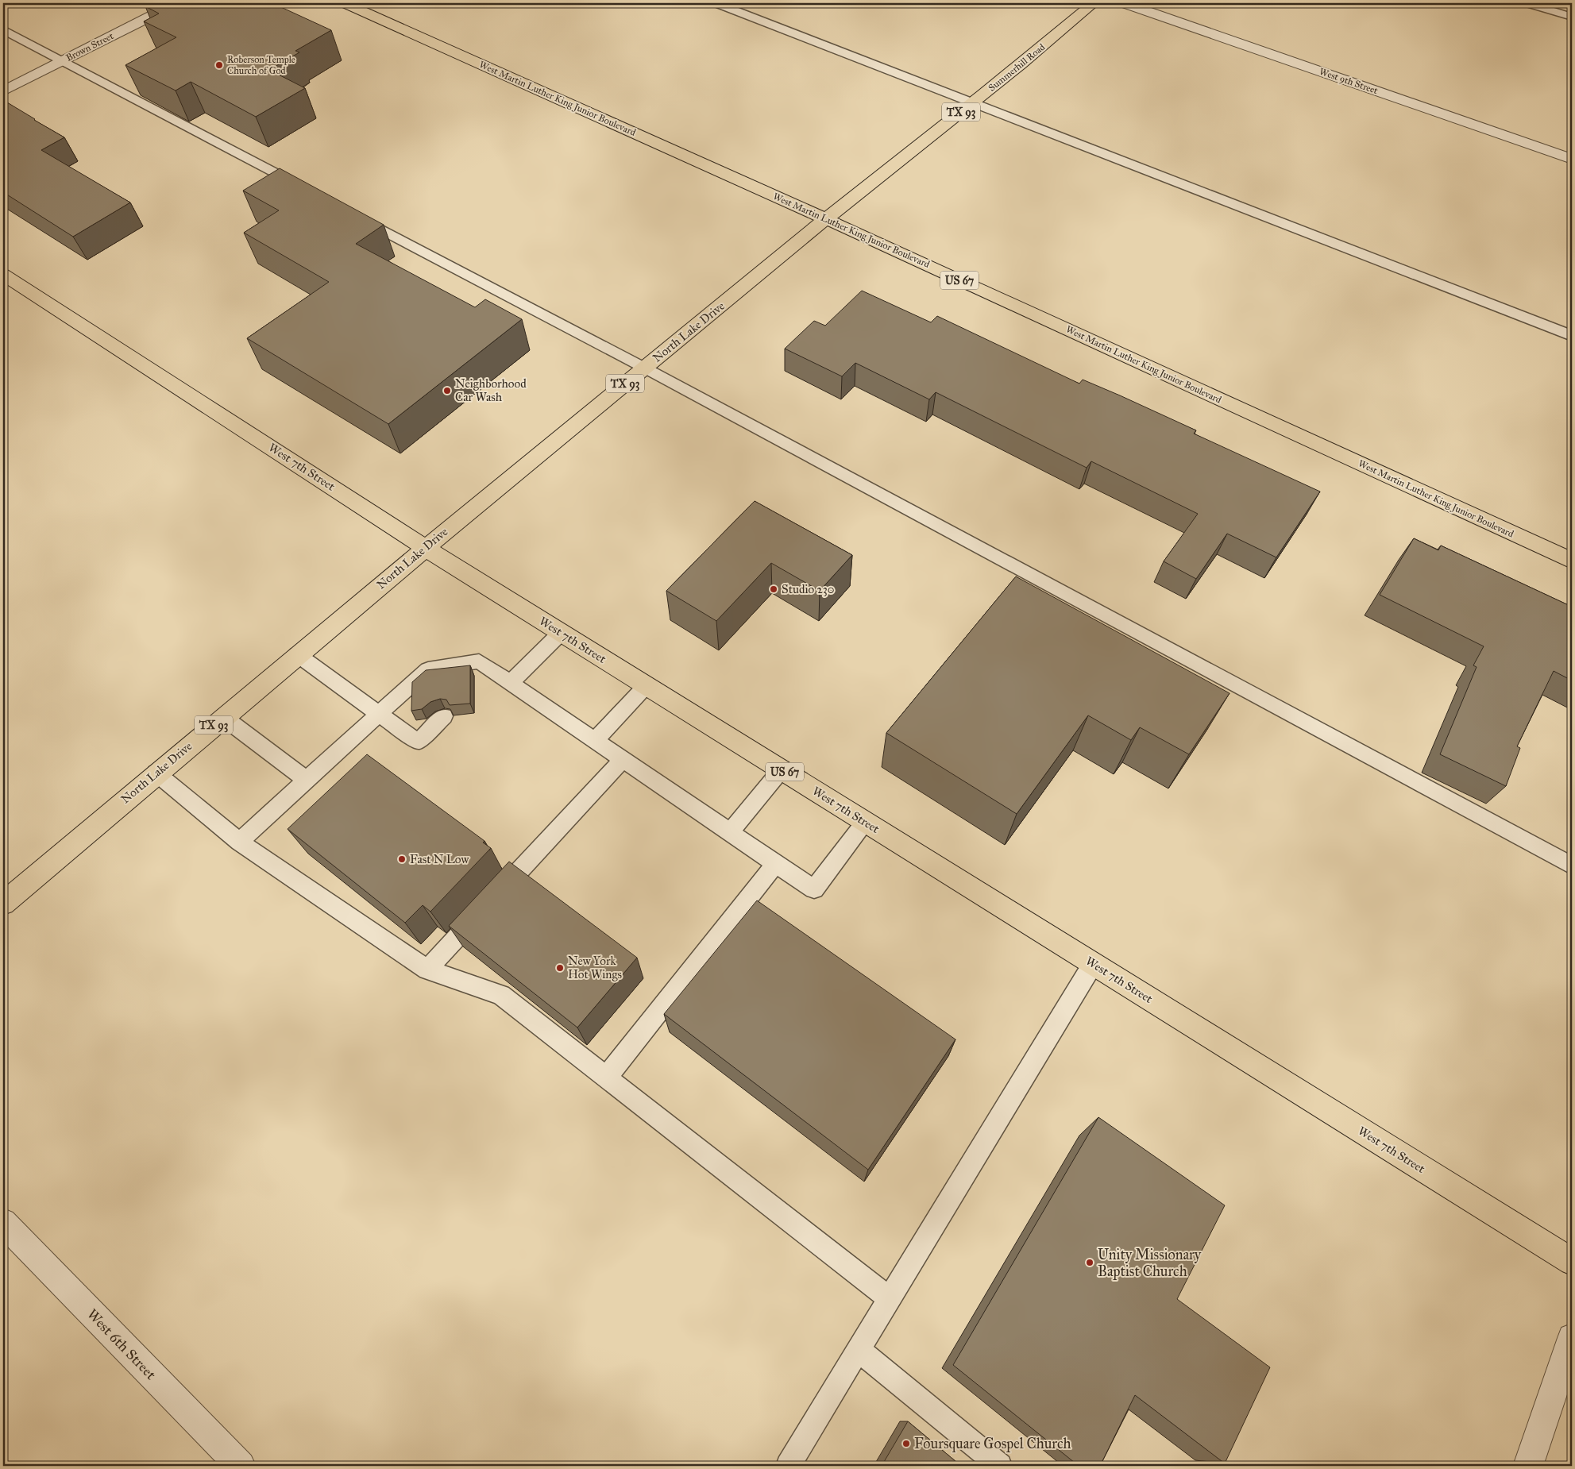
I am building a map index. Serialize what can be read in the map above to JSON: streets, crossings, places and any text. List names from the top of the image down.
{
  "streets": {
    "main road": [
      "Summerhill Road",
      "West Martin Luther King Junior Boulevard",
      "TX 93",
      "US 67",
      "North Lake Drive",
      "West 7th Street"
    ],
    "street": ["Brown Street", "West 9th Street", "West 6th Street"]
  },
  "crossings": [
    ["Summerhill Road", "West Martin Luther King Junior Boulevard"],
    ["Summerhill Road", "North Lake Drive"],
    ["West Martin Luther King Junior Boulevard", "North Lake Drive"],
    ["North Lake Drive", "West 7th Street"]
  ],
  "places": [
    "Roberson Temple Church of God",
    "Neighborhood Car Wash",
    "Studio 230",
    "Fast N Low",
    "New York Hot Wings",
    "Unity Missionary Baptist Church",
    "Foursquare Gospel Church"
  ]
}
